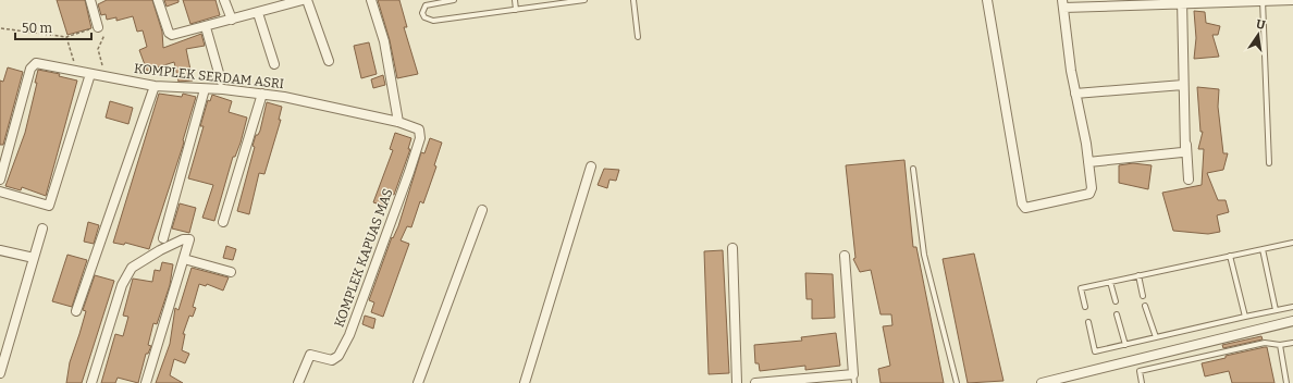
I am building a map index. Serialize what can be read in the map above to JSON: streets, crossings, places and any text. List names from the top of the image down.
{
  "streets": {
    "street": ["KOMPLEK SERDAM ASRI", "KOMPLEK KAPUAS MAS"]
  },
  "crossings": [
    ["KOMPLEK SERDAM ASRI", "KOMPLEK KAPUAS MAS"]
  ],
  "scale_bar": "50 m",
  "north": "top"
}
